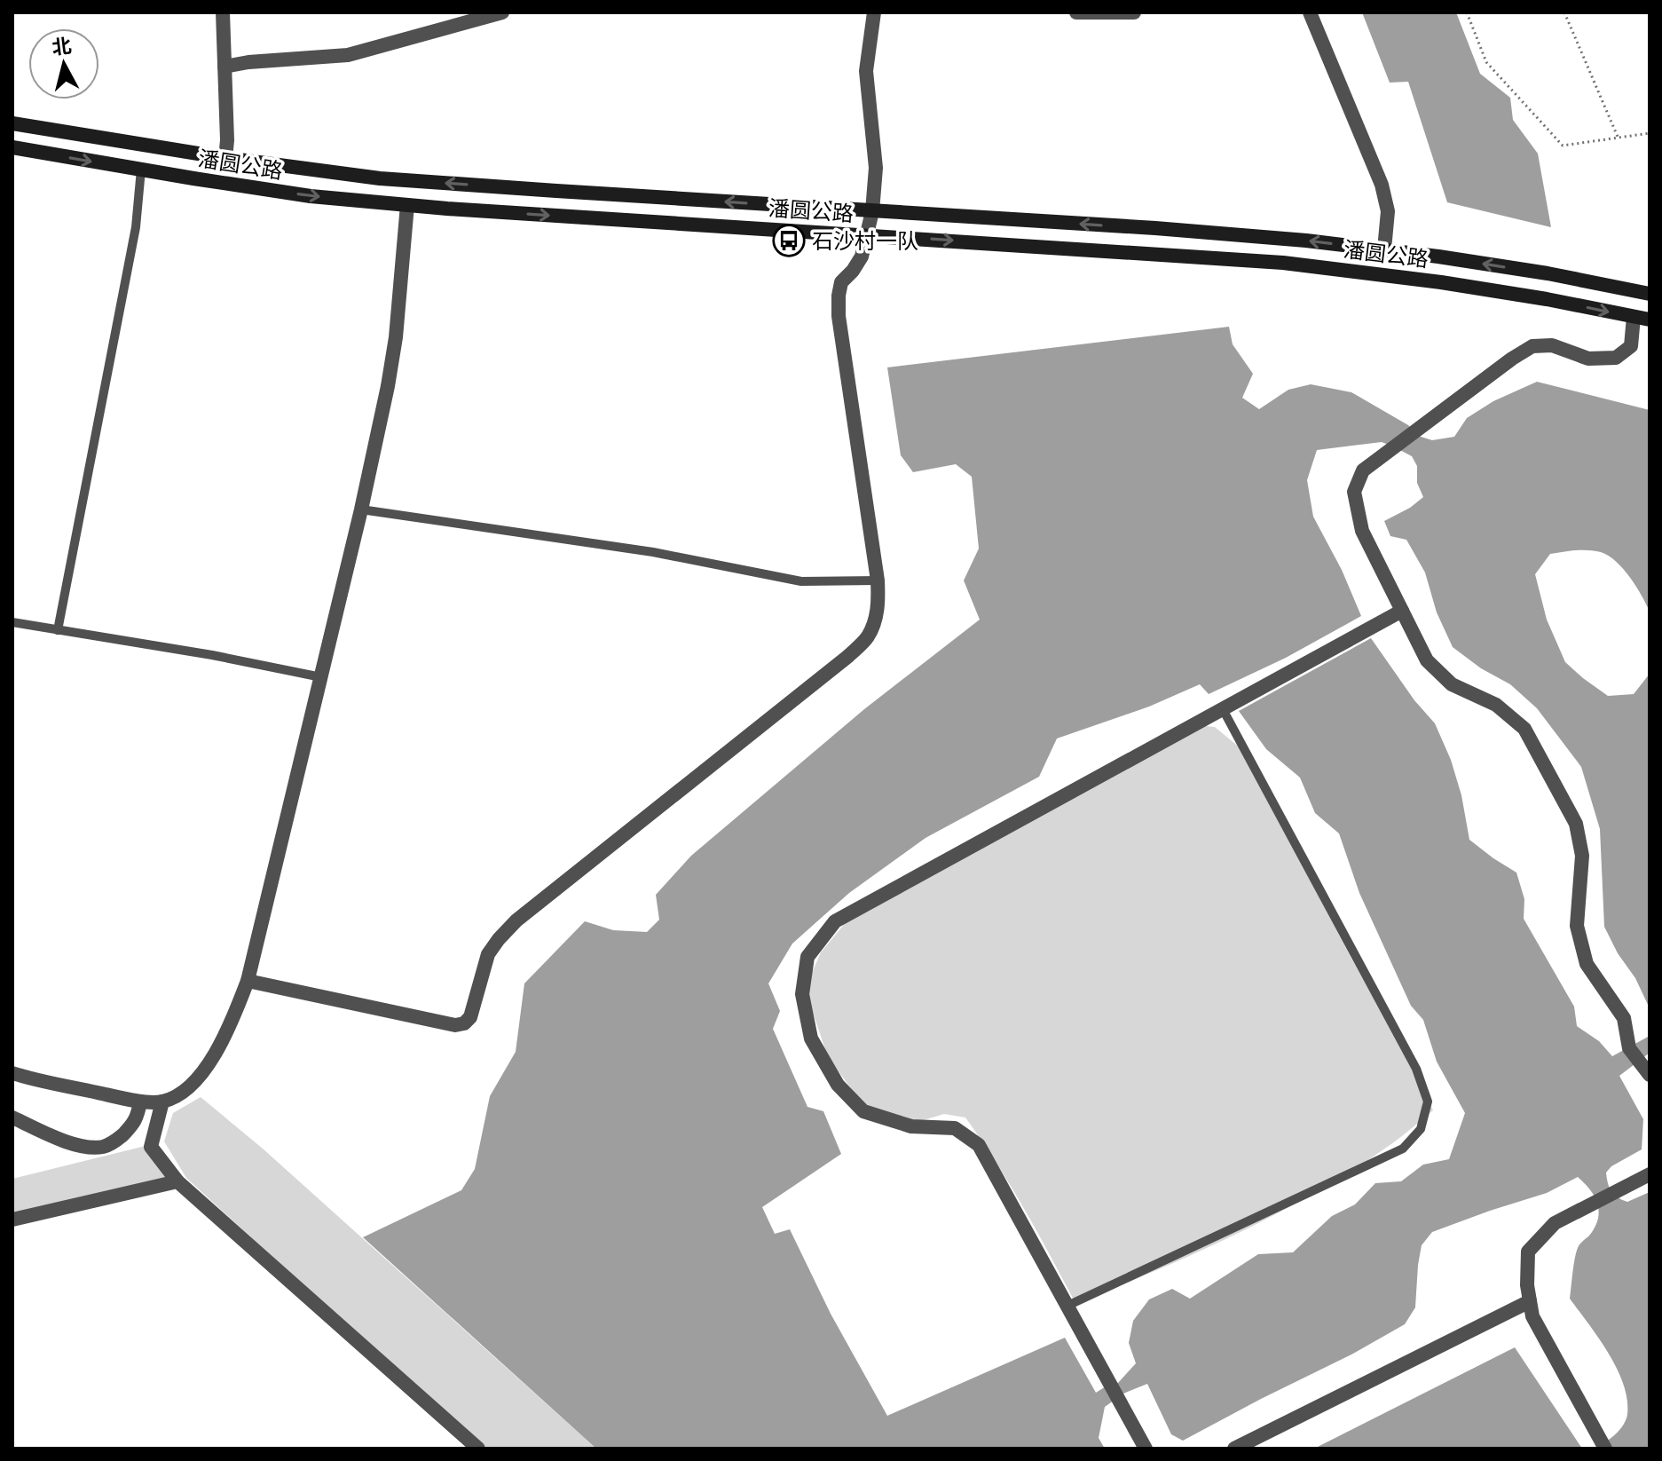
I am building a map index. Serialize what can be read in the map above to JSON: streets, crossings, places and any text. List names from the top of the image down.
{
  "streets": {
    "main road": ["潘圆公路"]
  },
  "places": {
    "bus stop": ["石沙村一队"]
  },
  "north": "top"
}
